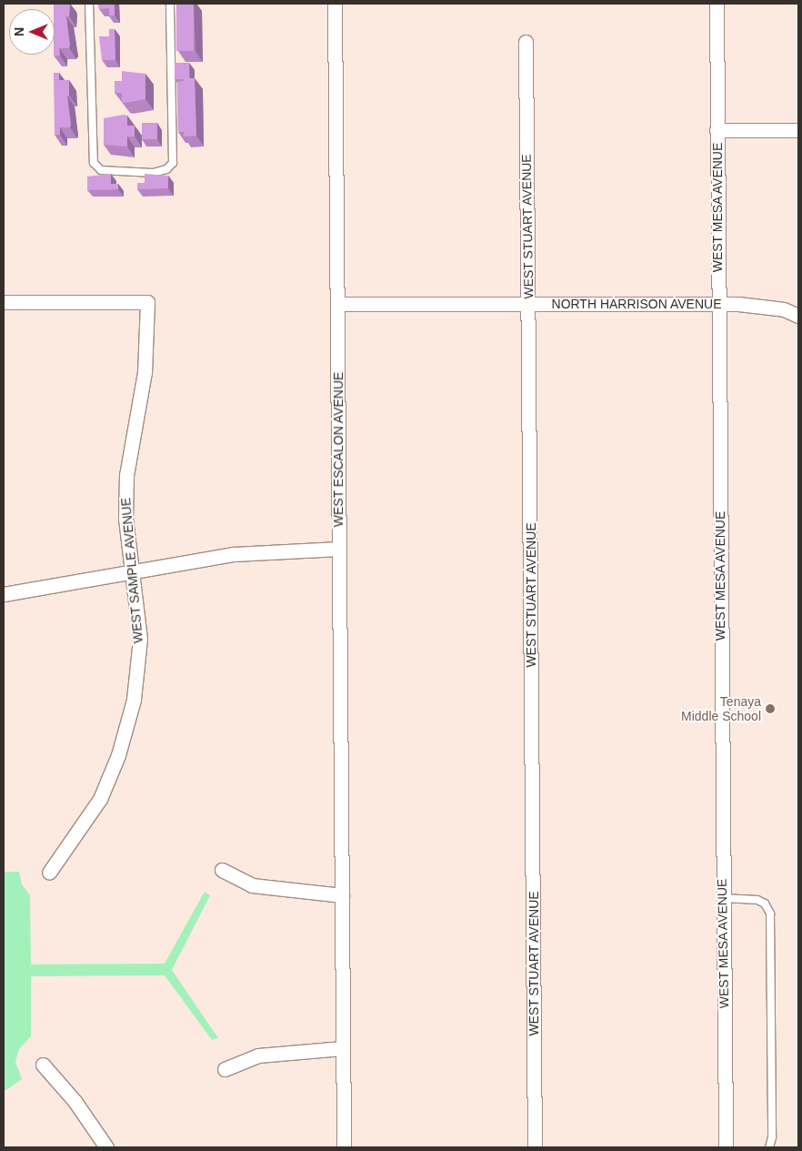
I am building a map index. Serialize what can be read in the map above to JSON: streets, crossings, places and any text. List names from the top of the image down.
{
  "streets": {
    "street": [
      "WEST MESA AVENUE",
      "WEST STUART AVENUE",
      "NORTH HARRISON AVENUE",
      "WEST ESCALON AVENUE",
      "WEST SAMPLE AVENUE"
    ]
  },
  "crossings": [
    ["WEST MESA AVENUE", "NORTH HARRISON AVENUE"],
    ["WEST STUART AVENUE", "NORTH HARRISON AVENUE"],
    ["NORTH HARRISON AVENUE", "WEST ESCALON AVENUE"]
  ],
  "places": ["Tenaya Middle School"],
  "north": "left"
}
